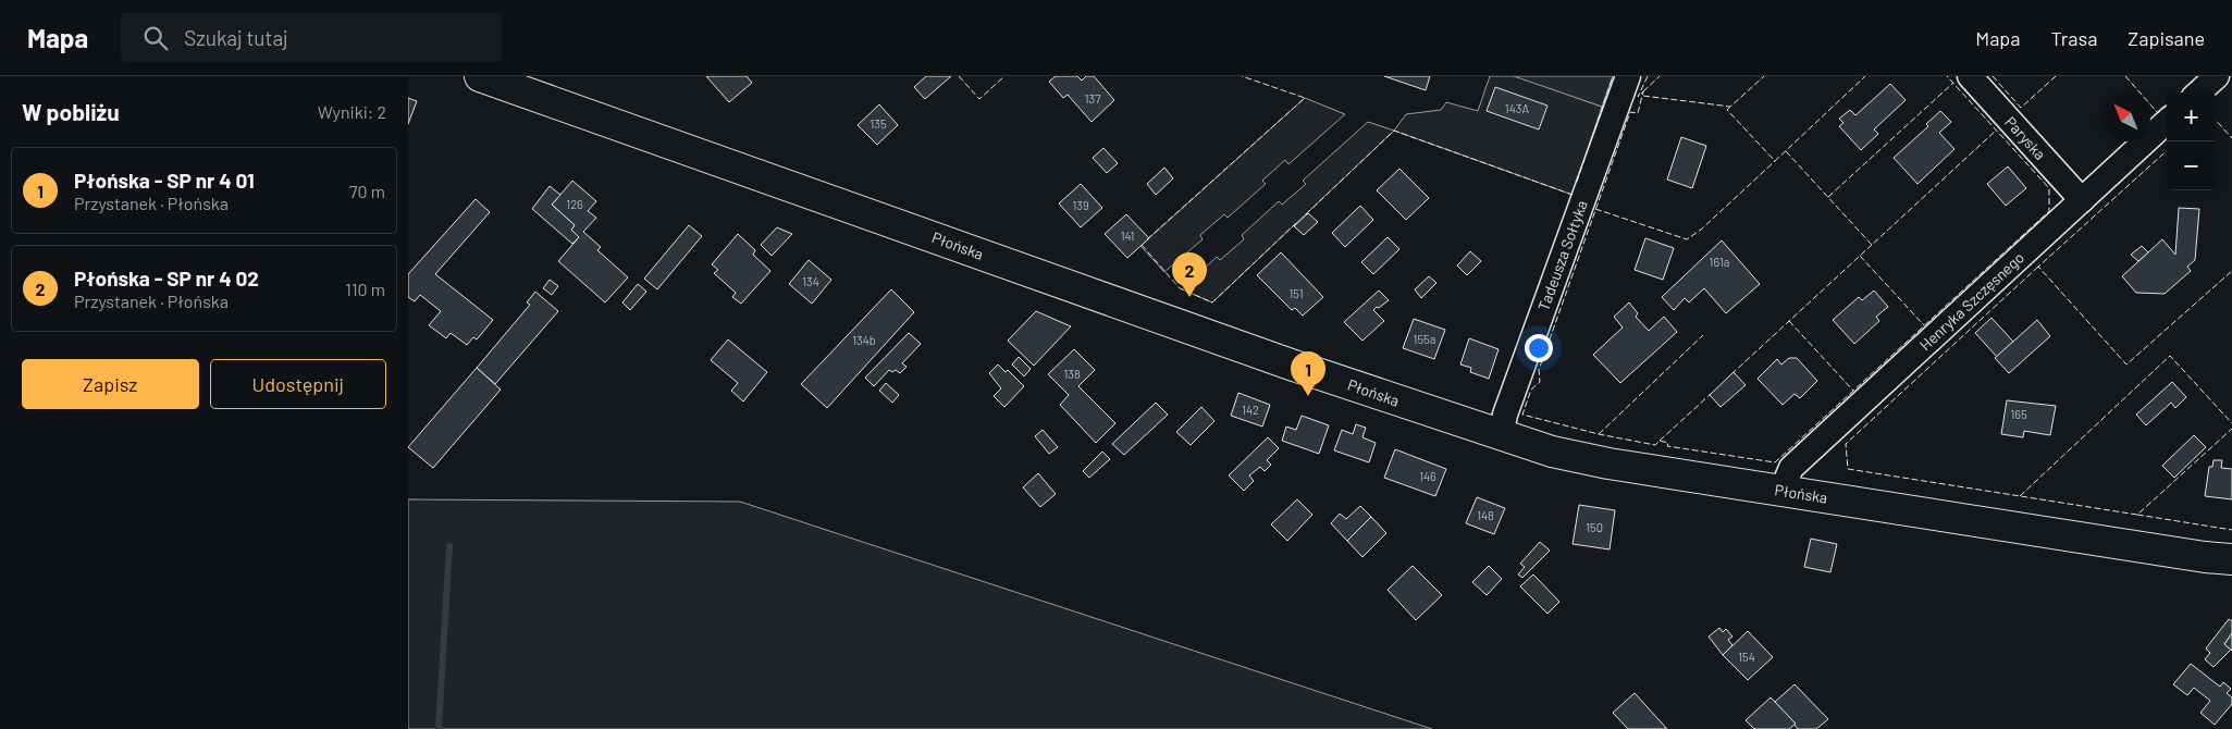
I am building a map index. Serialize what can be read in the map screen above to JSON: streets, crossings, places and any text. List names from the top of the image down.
{
  "streets": {
    "main road": ["Płońska"],
    "street": ["Paryska", "Tadeusza Sołtyka", "Henryka Szczęsnego"]
  },
  "crossings": [
    ["Paryska", "Henryka Szczęsnego"],
    ["Płońska", "Tadeusza Sołtyka"],
    ["Płońska", "Henryka Szczęsnego"]
  ],
  "house_numbers": [
    "137",
    "143A",
    "135",
    "126",
    "139",
    "141",
    "161a",
    "134",
    "151",
    "155a",
    "134b",
    "138",
    "142",
    "165",
    "146",
    "148",
    "150",
    "154"
  ],
  "north": "top left",
  "page": {
    "header": "Mapa",
    "search": "Szukaj tutaj",
    "nav": ["Mapa", "Trasa", "Zapisane"],
    "heading": ["W pobliżu", "Wyniki: 2"],
    "map_buttons": ["+", "−"],
    "list": [
      {
        "mark": "1",
        "name": "Płońska - SP nr 4 01",
        "note": "Przystanek · Płońska",
        "value": "70 m"
      },
      {
        "mark": "2",
        "name": "Płońska - SP nr 4 02",
        "note": "Przystanek · Płońska",
        "value": "110 m"
      }
    ],
    "pins": ["2", "1"],
    "buttons": ["Zapisz", "Udostępnij"]
  }
}
